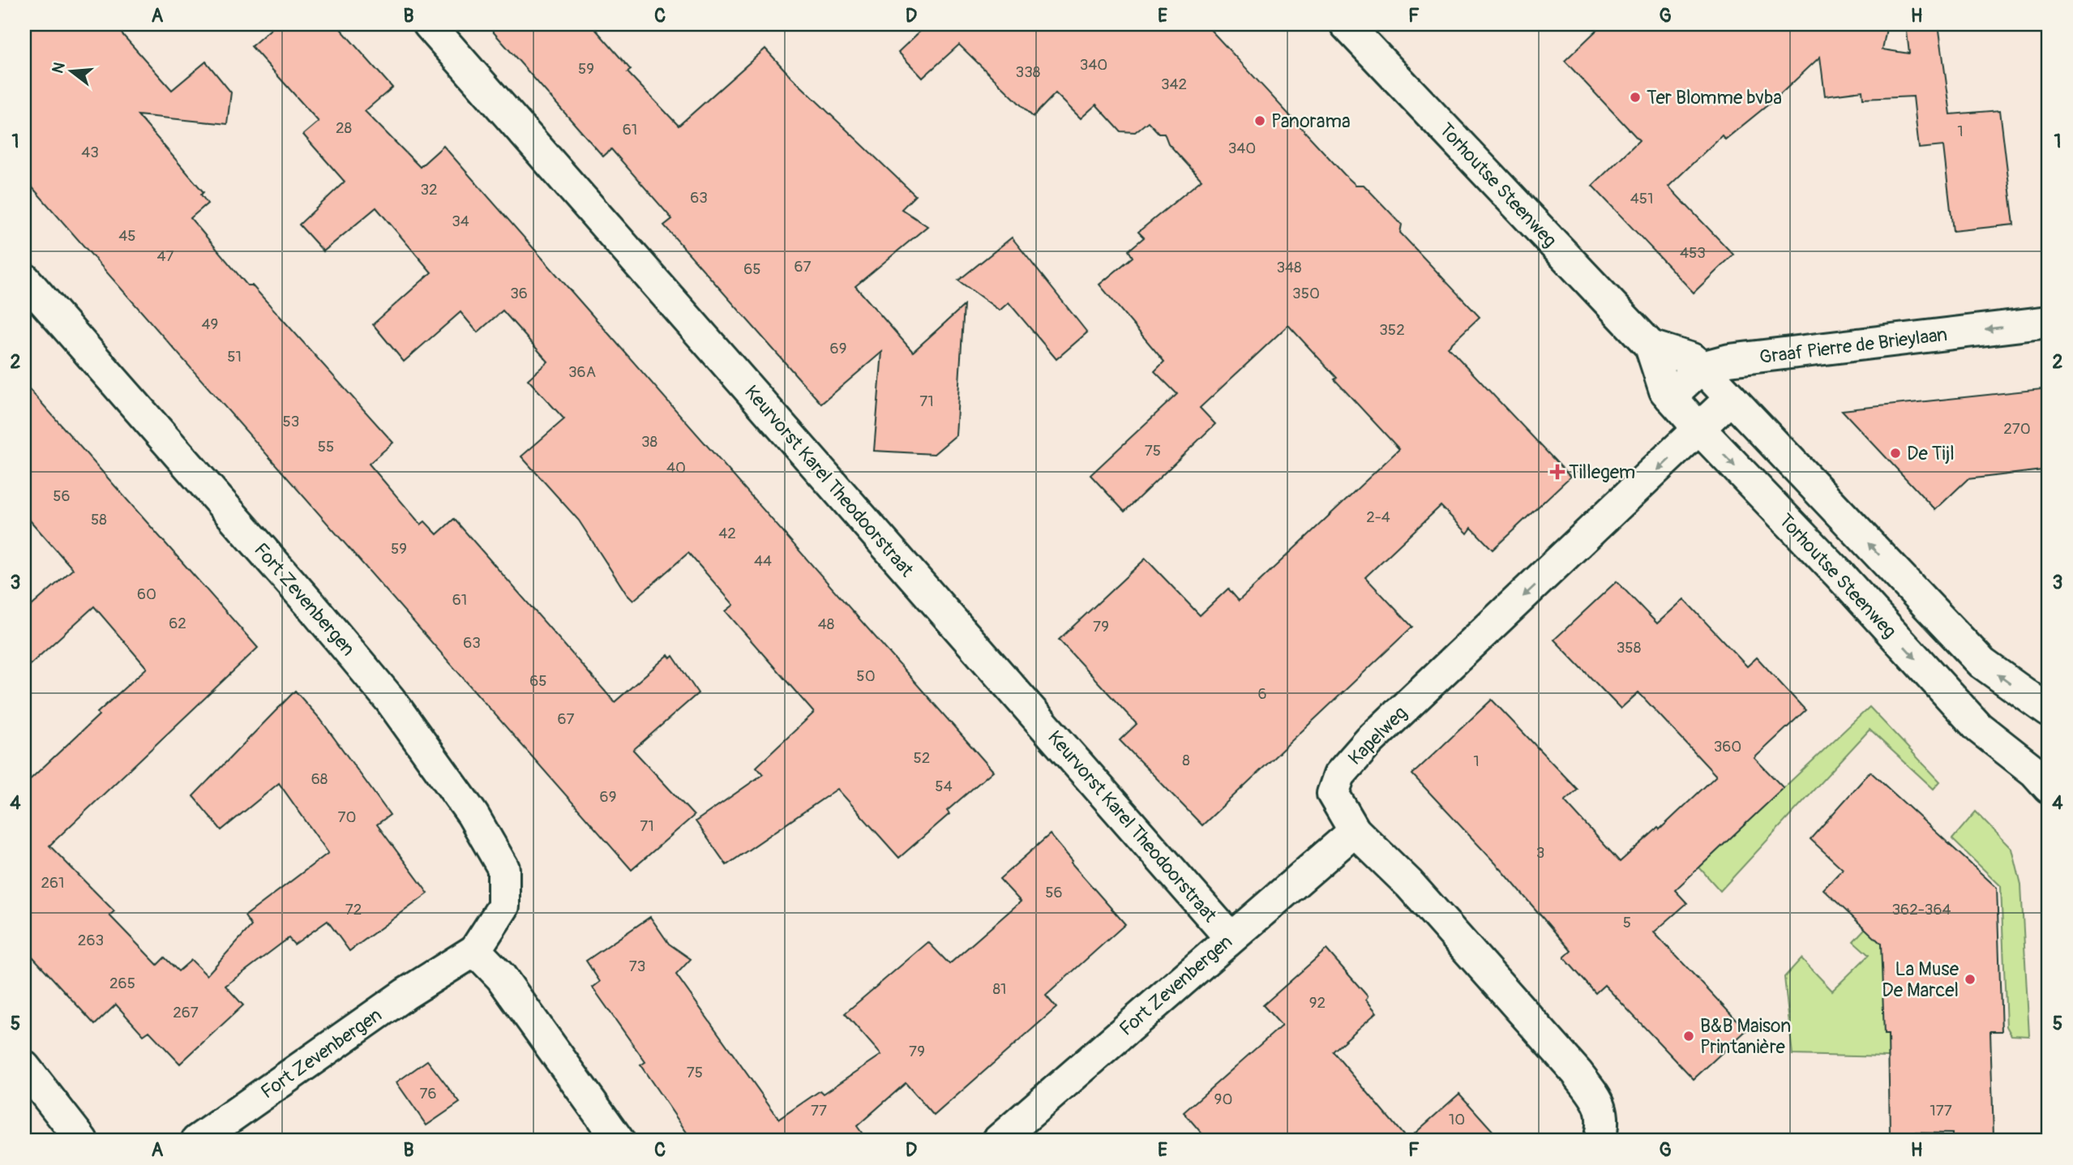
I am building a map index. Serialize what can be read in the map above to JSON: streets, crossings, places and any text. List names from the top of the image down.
{
  "streets": {
    "street": [
      "Torhoutse Steenweg",
      "Graaf Pierre de Brieylaan",
      "Keurvorst Karel Theodoorstraat",
      "Fort Zevenbergen",
      "Kapelweg"
    ]
  },
  "crossings": [
    ["Torhoutse Steenweg", "Graaf Pierre de Brieylaan"],
    ["Torhoutse Steenweg", "Kapelweg"],
    ["Keurvorst Karel Theodoorstraat", "Fort Zevenbergen"],
    ["Fort Zevenbergen", "Kapelweg"]
  ],
  "one_way": ["Graaf Pierre de Brieylaan", "Kapelweg"],
  "places": {
    "other": [
      "Ter Blomme bvba",
      "Panorama",
      "De Tijl",
      "La Muse De Marcel",
      "B&B Maison Printanière"
    ],
    "health": ["Tillegem"]
  },
  "house_numbers": [
    "340",
    "59",
    "338",
    "342",
    "28",
    "61",
    "1",
    "340",
    "43",
    "32",
    "63",
    "451",
    "34",
    "45",
    "453",
    "47",
    "67",
    "348",
    "65",
    "36",
    "350",
    "49",
    "352",
    "69",
    "51",
    "36A",
    "71",
    "53",
    "270",
    "38",
    "55",
    "75",
    "40",
    "56",
    "2-4",
    "58",
    "42",
    "59",
    "44",
    "60",
    "61",
    "62",
    "48",
    "79",
    "63",
    "358",
    "50",
    "65",
    "6",
    "67",
    "360",
    "52",
    "8",
    "1",
    "68",
    "54",
    "69",
    "70",
    "71",
    "3",
    "261",
    "56",
    "72",
    "362-364",
    "5",
    "263",
    "73",
    "265",
    "81",
    "92",
    "267",
    "79",
    "75",
    "76",
    "90",
    "77",
    "177",
    "10"
  ],
  "north": "left",
  "grid": {
    "columns": [
      "A",
      "B",
      "C",
      "D",
      "E",
      "F",
      "G",
      "H"
    ],
    "rows": [
      "1",
      "2",
      "3",
      "4",
      "5"
    ]
  }
}
